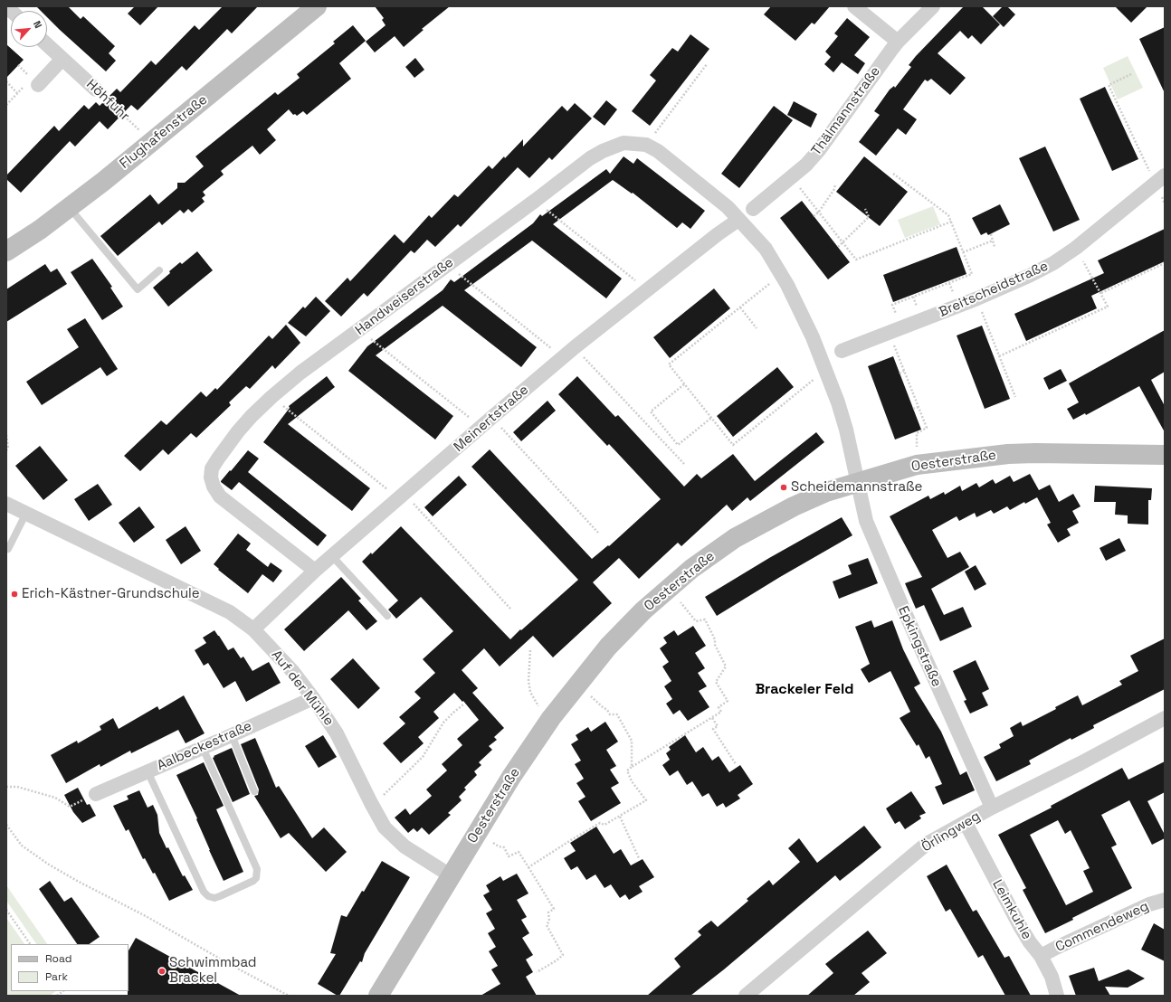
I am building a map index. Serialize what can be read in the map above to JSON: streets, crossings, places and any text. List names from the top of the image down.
{
  "streets": {
    "street": [
      "Höhfuhr",
      "Thälmannstraße",
      "Flughafenstraße",
      "Breitscheidstraße",
      "Handweiserstraße",
      "Meinertstraße",
      "Oesterstraße",
      "Epkingstraße",
      "Auf der Mühle",
      "Aalbeckestraße",
      "Örlingweg",
      "Leimkuhle",
      "Commendeweg"
    ]
  },
  "crossings": [
    ["Höhfuhr", "Flughafenstraße"],
    ["Handweiserstraße", "Meinertstraße"],
    ["Meinertstraße", "Auf der Mühle"],
    ["Oesterstraße", "Epkingstraße"],
    ["Oesterstraße", "Auf der Mühle"],
    ["Epkingstraße", "Örlingweg"],
    ["Auf der Mühle", "Aalbeckestraße"],
    ["Örlingweg", "Leimkuhle"],
    ["Leimkuhle", "Commendeweg"]
  ],
  "districts": ["Brackeler Feld"],
  "places": ["Scheidemannstraße", "Erich-Kästner-Grundschule", "Schwimmbad Brackel"],
  "legend": ["Road", "Park"],
  "north": "top right"
}
